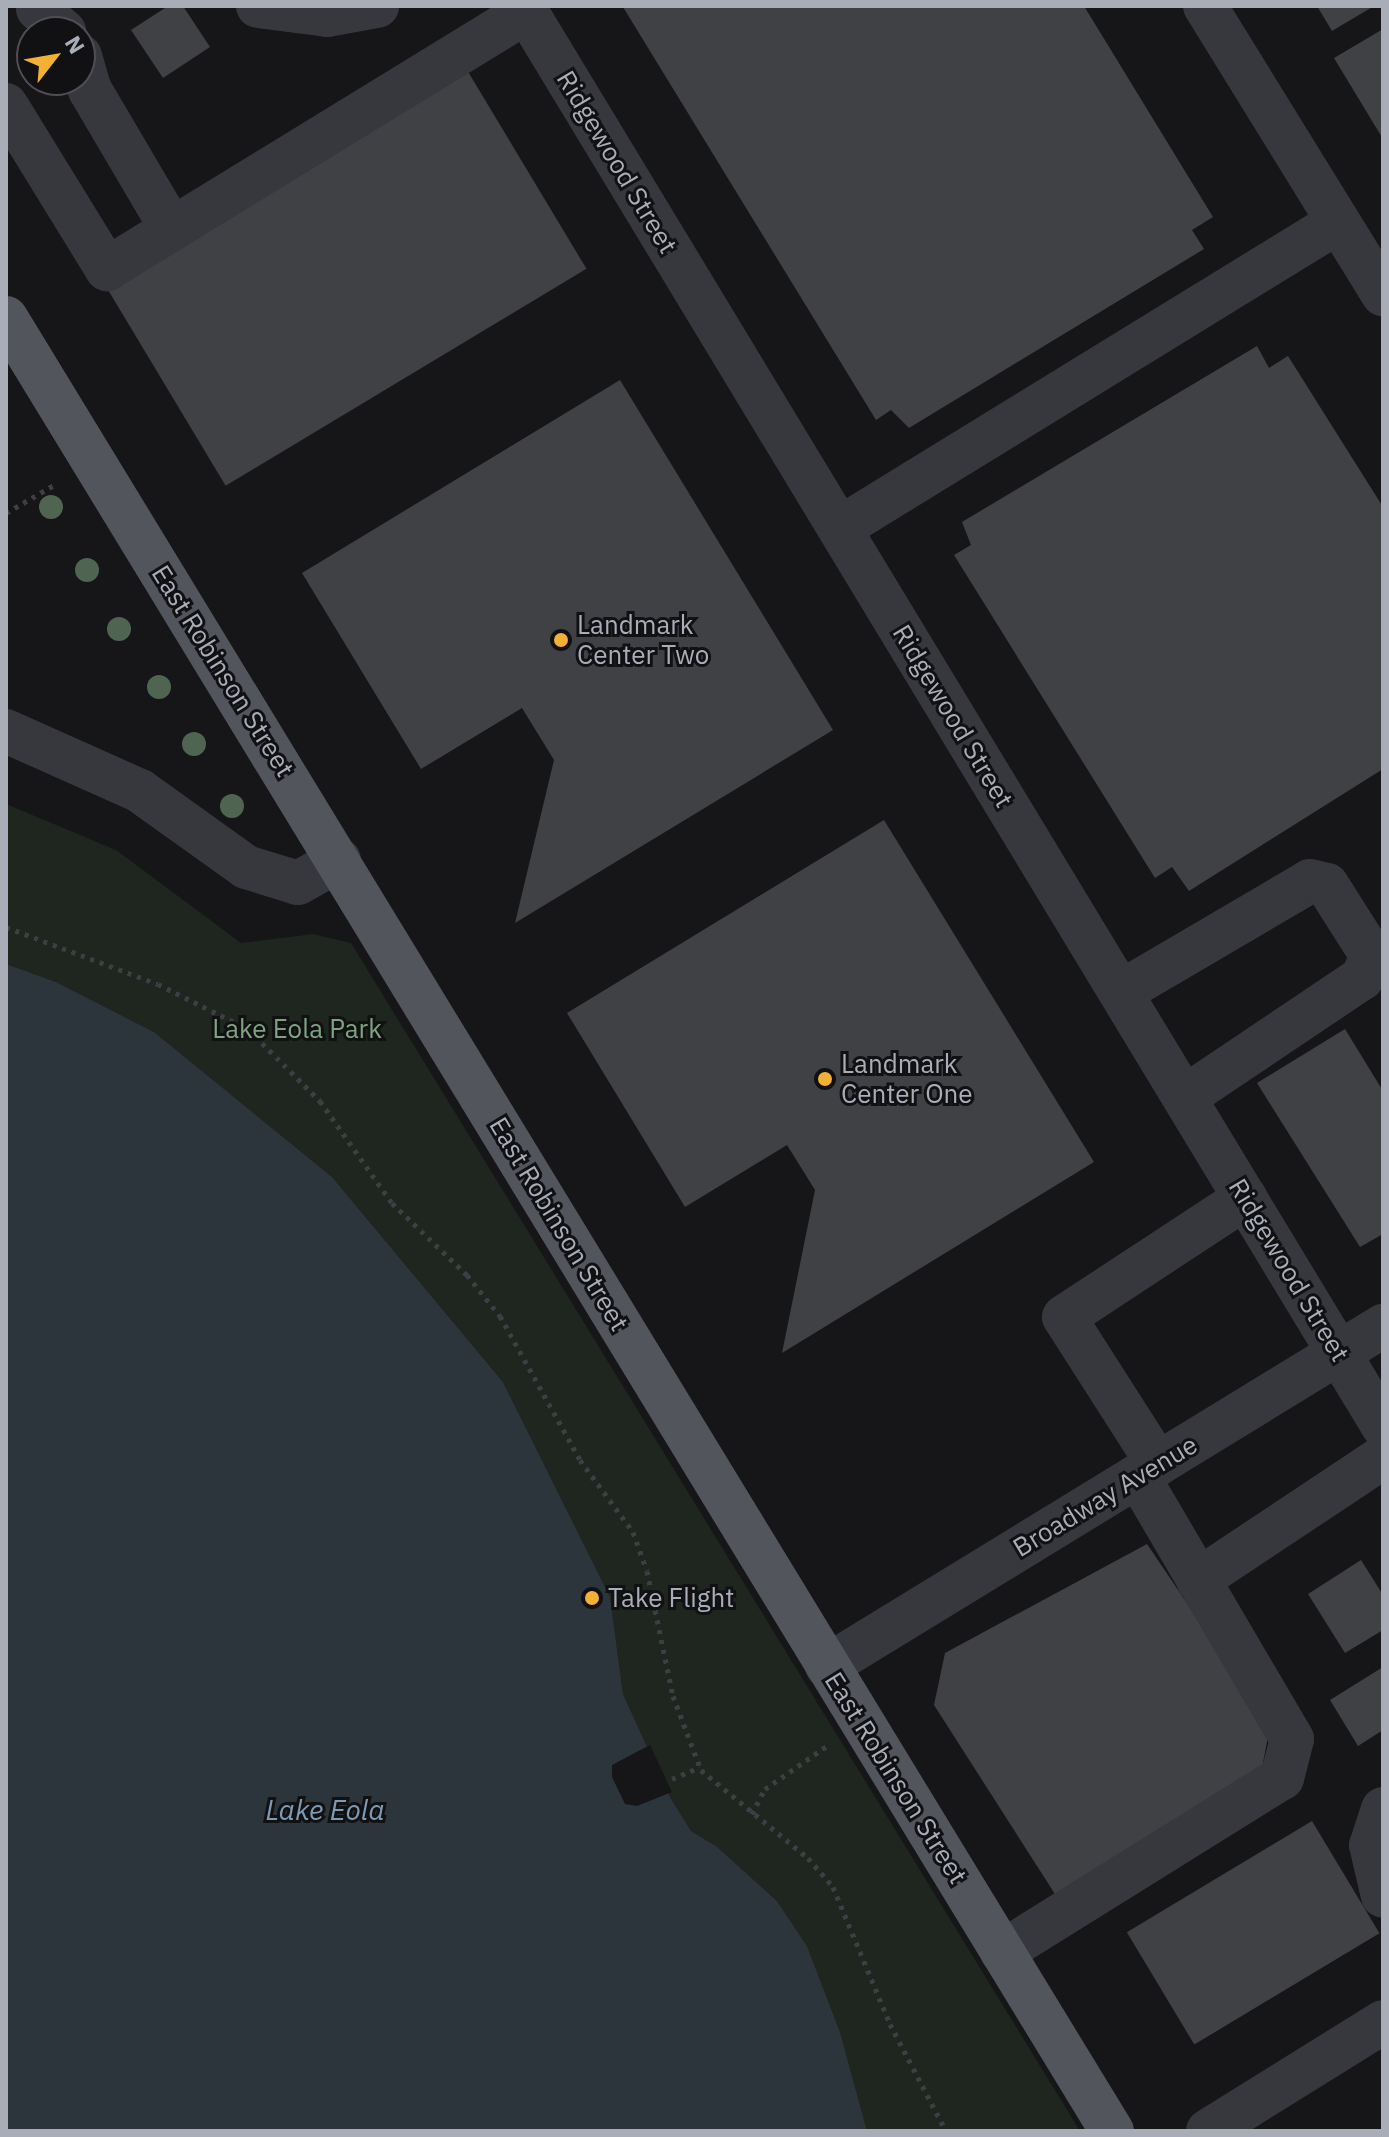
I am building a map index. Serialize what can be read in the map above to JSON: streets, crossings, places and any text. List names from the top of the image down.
{
  "streets": {
    "main road": ["East Robinson Street"],
    "street": ["Ridgewood Street", "Broadway Avenue"]
  },
  "crossings": [
    ["Ridgewood Street", "Broadway Avenue"],
    ["East Robinson Street", "Broadway Avenue"]
  ],
  "water": ["Lake Eola"],
  "parks": ["Lake Eola Park"],
  "places": ["Landmark Center Two", "Landmark Center One", "Take Flight"],
  "north": "top right"
}
